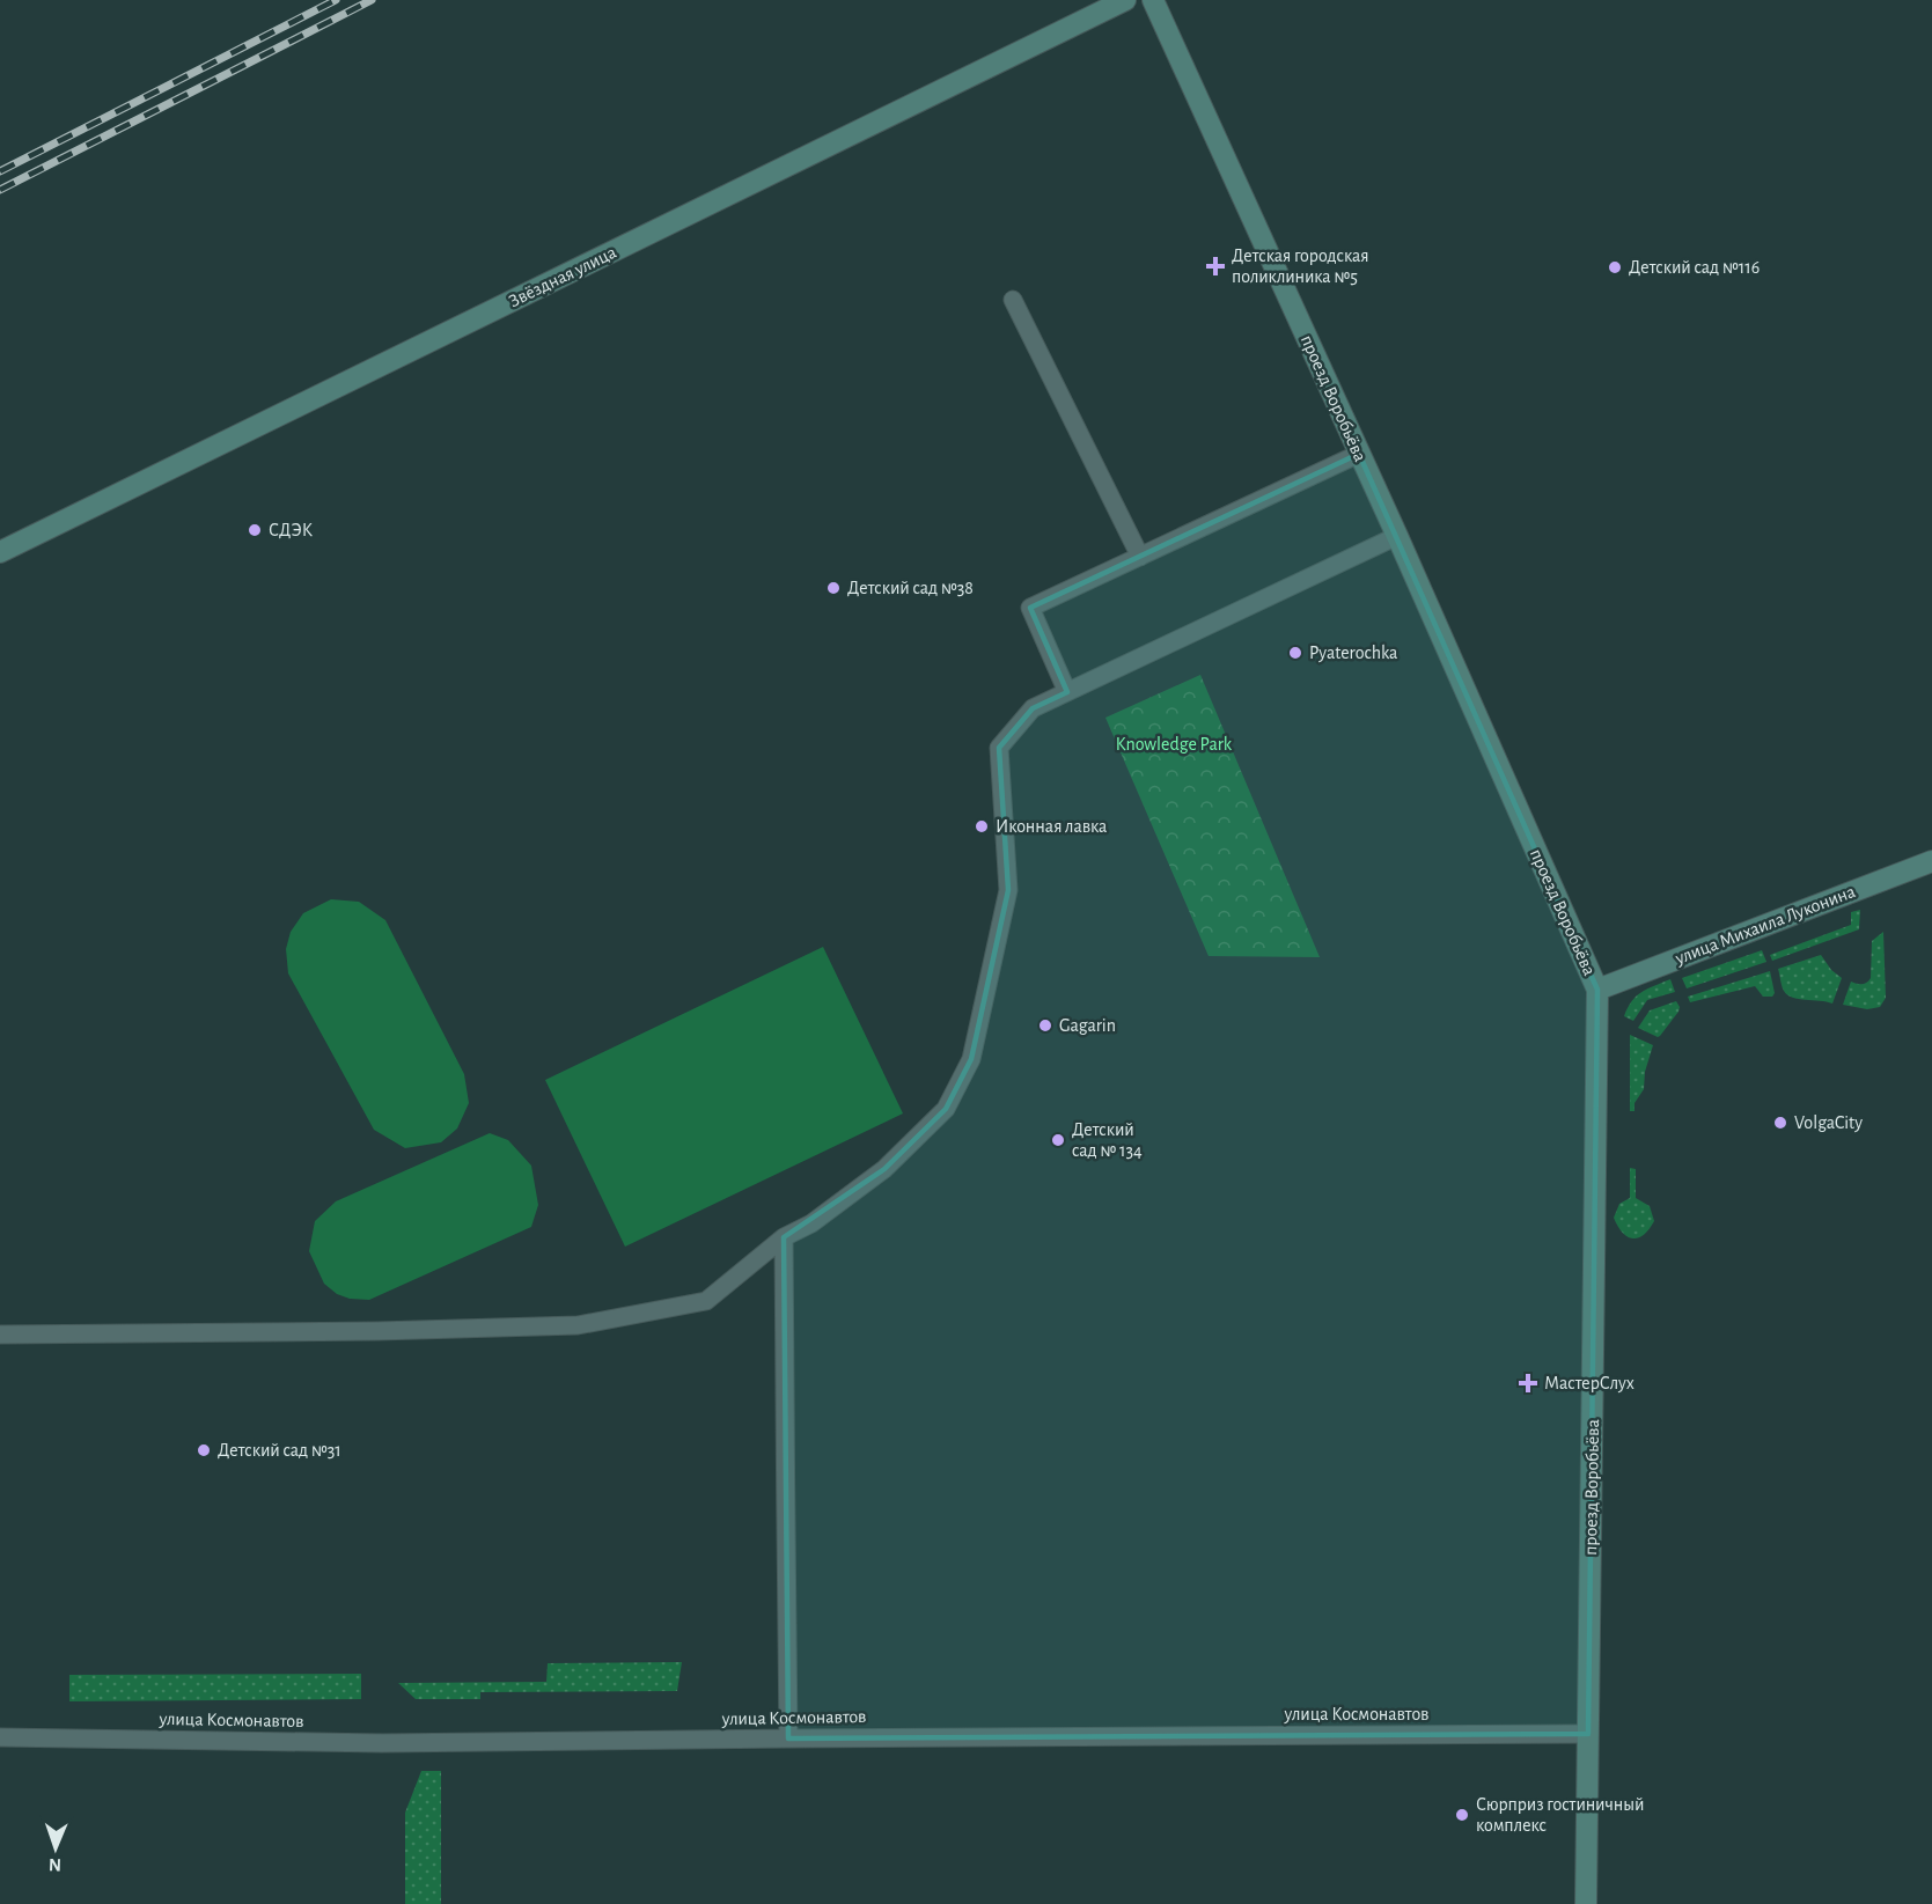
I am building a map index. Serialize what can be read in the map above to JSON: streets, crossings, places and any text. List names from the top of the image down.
{
  "streets": {
    "main road": ["Звёздная улица", "проезд Воробьёва", "улица Михаила Луконина"],
    "street": ["улица Космонавтов"]
  },
  "crossings": [
    ["проезд Воробьёва", "улица Михаила Луконина"],
    ["проезд Воробьёва", "улица Космонавтов"]
  ],
  "parks": ["Knowledge Park"],
  "places": {
    "health": ["Детская городская поликлиника №5", "МастерСлух"],
    "other": [
      "Детский сад №116",
      "СДЭК",
      "Детский сад №38",
      "Pyaterochka",
      "Иконная лавка",
      "Gagarin",
      "VolgaCity",
      "Детский сад № 134",
      "Детский сад №31",
      "Сюрприз гостиничный комплекс"
    ]
  },
  "north": "bottom"
}
